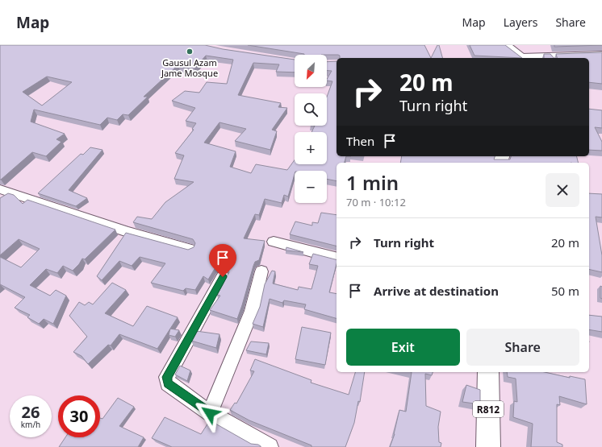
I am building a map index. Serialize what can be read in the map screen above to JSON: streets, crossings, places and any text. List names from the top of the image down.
{
  "streets": {
    "main road": ["R812"]
  },
  "places": ["Gausul Azam Jame Mosque"],
  "north": "bottom left",
  "page": {
    "header": "Map",
    "nav": ["Map", "Layers", "Share"],
    "map_buttons": ["+", "−"],
    "turn": ["20 m", "Turn right"],
    "then": "Then",
    "heading": ["1 min", "70 m · 10:12"],
    "list": [
      {
        "name": "Turn right",
        "value": "20 m"
      },
      {
        "name": "Arrive at destination",
        "value": "50 m"
      }
    ],
    "buttons": ["Exit", "Share"],
    "speed": "26 km/h",
    "limit": "30"
  }
}
